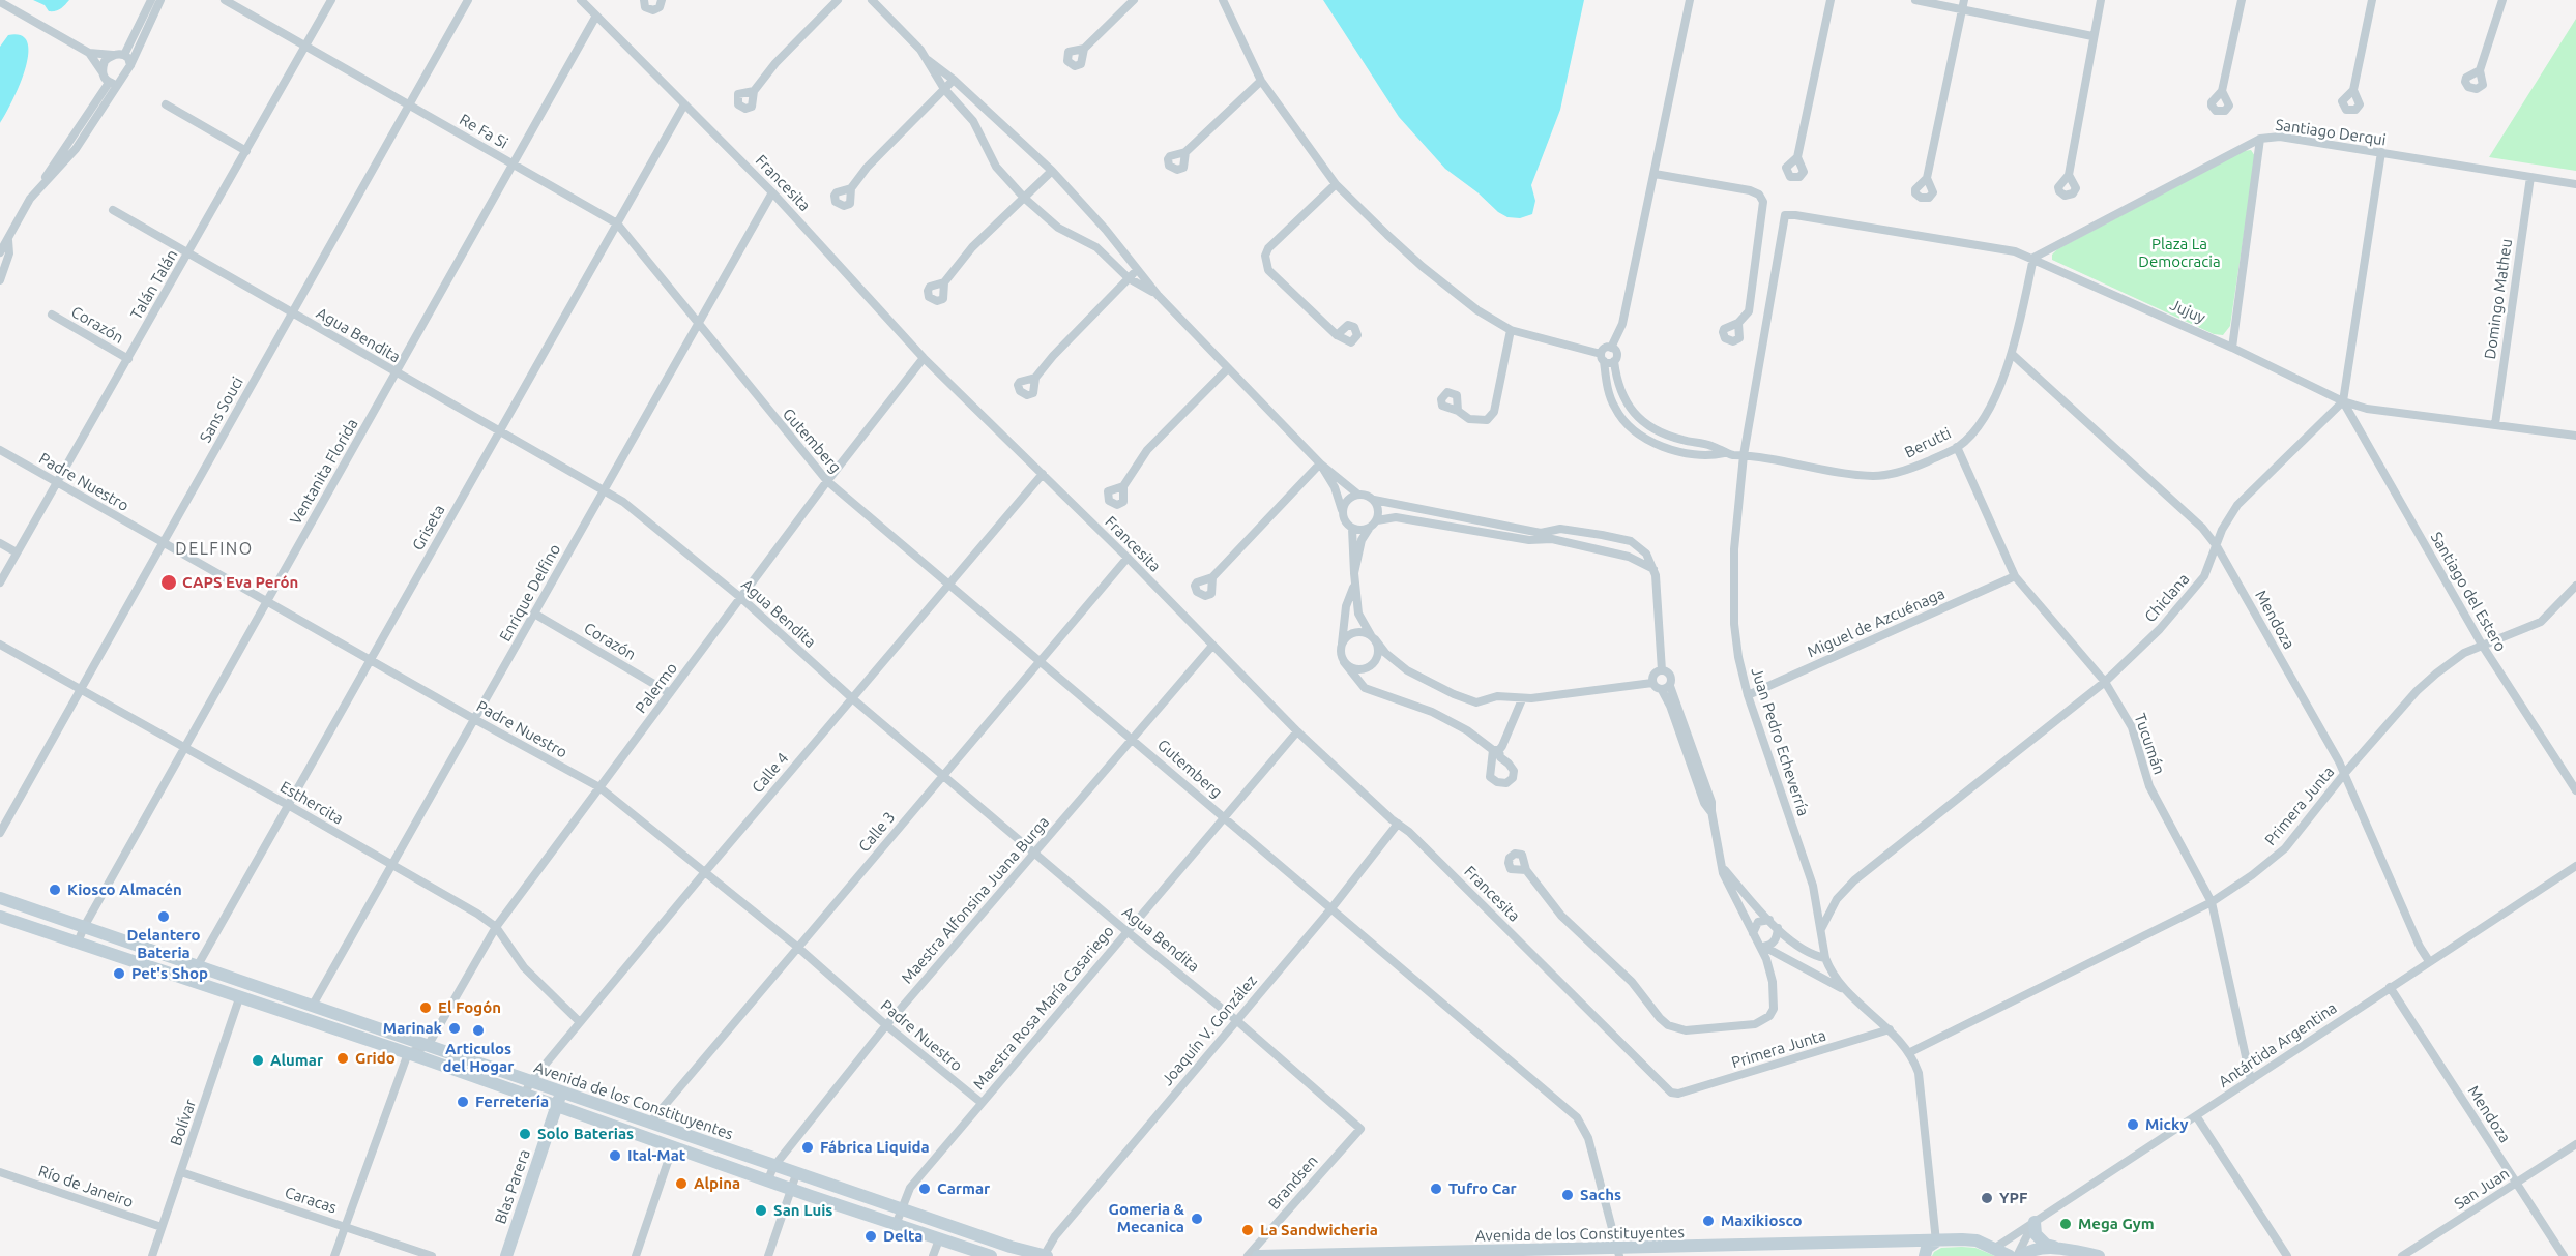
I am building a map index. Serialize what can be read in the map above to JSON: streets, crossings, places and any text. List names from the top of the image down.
{
  "streets": {
    "main road": ["Avenida de los Constituyentes", "Blas Parera"],
    "street": [
      "Re Fa Si",
      "Santiago Derqui",
      "Francesita",
      "Talán Talán",
      "Domingo Matheu",
      "Jujuy",
      "Corazón",
      "Agua Bendita",
      "Sans Souci",
      "Gutemberg",
      "Berutti",
      "Ventanita Florida",
      "Padre Nuestro",
      "Griseta",
      "Santiago del Estero",
      "Enrique Delfino",
      "Chiclana",
      "Mendoza",
      "Miguel de Azcuénaga",
      "Palermo",
      "Juan Pedro Echeverría",
      "Tucumán",
      "Calle 4",
      "Esthercita",
      "Primera Junta",
      "Calle 3",
      "Maestra Alfonsina Juana Burga",
      "Maestra Rosa María Casariego",
      "Joaquín V. González",
      "Antártida Argentina",
      "Bolívar",
      "Brandsen",
      "Río de Janeiro",
      "San Juan",
      "Caracas"
    ]
  },
  "crossings": [
    ["Re Fa Si", "Talán Talán"],
    ["Re Fa Si", "Sans Souci"],
    ["Re Fa Si", "Gutemberg"],
    ["Re Fa Si", "Ventanita Florida"],
    ["Re Fa Si", "Griseta"],
    ["Re Fa Si", "Enrique Delfino"],
    ["Santiago Derqui", "Domingo Matheu"],
    ["Santiago Derqui", "Jujuy"],
    ["Santiago Derqui", "Berutti"],
    ["Francesita", "Ventanita Florida"],
    ["Francesita", "Griseta"],
    ["Francesita", "Enrique Delfino"],
    ["Francesita", "Palermo"],
    ["Francesita", "Calle 4"],
    ["Francesita", "Primera Junta"],
    ["Francesita", "Calle 3"],
    ["Francesita", "Maestra Alfonsina Juana Burga"],
    ["Francesita", "Maestra Rosa María Casariego"],
    ["Francesita", "Joaquín V. González"],
    ["Talán Talán", "Corazón"],
    ["Talán Talán", "Agua Bendita"],
    ["Talán Talán", "Padre Nuestro"],
    ["Domingo Matheu", "Jujuy"],
    ["Jujuy", "Berutti"],
    ["Jujuy", "Santiago del Estero"],
    ["Jujuy", "Chiclana"],
    ["Jujuy", "Juan Pedro Echeverría"],
    ["Corazón", "Enrique Delfino"],
    ["Corazón", "Palermo"],
    ["Agua Bendita", "Sans Souci"],
    ["Agua Bendita", "Ventanita Florida"],
    ["Agua Bendita", "Griseta"],
    ["Agua Bendita", "Enrique Delfino"],
    ["Agua Bendita", "Palermo"],
    ["Agua Bendita", "Calle 4"],
    ["Agua Bendita", "Calle 3"],
    ["Agua Bendita", "Maestra Alfonsina Juana Burga"],
    ["Agua Bendita", "Maestra Rosa María Casariego"],
    ["Agua Bendita", "Joaquín V. González"],
    ["Agua Bendita", "Brandsen"],
    ["Sans Souci", "Padre Nuestro"],
    ["Sans Souci", "Esthercita"],
    ["Gutemberg", "Enrique Delfino"],
    ["Gutemberg", "Palermo"],
    ["Gutemberg", "Calle 4"],
    ["Gutemberg", "Calle 3"],
    ["Gutemberg", "Maestra Alfonsina Juana Burga"],
    ["Gutemberg", "Maestra Rosa María Casariego"],
    ["Gutemberg", "Joaquín V. González"],
    ["Gutemberg", "Avenida de los Constituyentes"],
    ["Berutti", "Mendoza"],
    ["Berutti", "Juan Pedro Echeverría"],
    ["Berutti", "Tucumán"],
    ["Ventanita Florida", "Padre Nuestro"],
    ["Ventanita Florida", "Esthercita"],
    ["Ventanita Florida", "Avenida de los Constituyentes"],
    ["Padre Nuestro", "Griseta"],
    ["Padre Nuestro", "Enrique Delfino"],
    ["Padre Nuestro", "Palermo"],
    ["Padre Nuestro", "Calle 4"],
    ["Padre Nuestro", "Calle 3"],
    ["Padre Nuestro", "Maestra Alfonsina Juana Burga"],
    ["Padre Nuestro", "Maestra Rosa María Casariego"],
    ["Griseta", "Esthercita"],
    ["Griseta", "Avenida de los Constituyentes"],
    ["Santiago del Estero", "Chiclana"],
    ["Santiago del Estero", "Primera Junta"],
    ["Enrique Delfino", "Esthercita"],
    ["Enrique Delfino", "Avenida de los Constituyentes"],
    ["Chiclana", "Mendoza"],
    ["Chiclana", "Juan Pedro Echeverría"],
    ["Chiclana", "Tucumán"],
    ["Mendoza", "Primera Junta"],
    ["Mendoza", "Antártida Argentina"],
    ["Mendoza", "San Juan"],
    ["Miguel de Azcuénaga", "Juan Pedro Echeverría"],
    ["Miguel de Azcuénaga", "Tucumán"],
    ["Palermo", "Esthercita"],
    ["Palermo", "Avenida de los Constituyentes"],
    ["Juan Pedro Echeverría", "Primera Junta"],
    ["Juan Pedro Echeverría", "Avenida de los Constituyentes"],
    ["Tucumán", "Primera Junta"],
    ["Tucumán", "Antártida Argentina"],
    ["Calle 4", "Esthercita"],
    ["Calle 4", "Avenida de los Constituyentes"],
    ["Calle 3", "Avenida de los Constituyentes"],
    ["Maestra Alfonsina Juana Burga", "Avenida de los Constituyentes"],
    ["Maestra Rosa María Casariego", "Avenida de los Constituyentes"],
    ["Joaquín V. González", "Avenida de los Constituyentes"],
    ["Antártida Argentina", "Avenida de los Constituyentes"],
    ["Avenida de los Constituyentes", "Bolívar"],
    ["Avenida de los Constituyentes", "Blas Parera"],
    ["Bolívar", "Río de Janeiro"],
    ["Bolívar", "Caracas"]
  ],
  "districts": ["DELFINO"],
  "parks": ["Plaza La Democracia"],
  "places": [
    "CAPS Eva Perón",
    "Kiosco Almacén",
    "Delantero Bateria",
    "Pet's Shop",
    "El Fogón",
    "Marinak",
    "Articulos del Hogar",
    "Grido",
    "Alumar",
    "Ferretería",
    "Micky",
    "Solo Baterias",
    "Fábrica Liquida",
    "Ital-Mat",
    "Alpina",
    "Carmar",
    "Tufro Car",
    "Sachs",
    "YPF",
    "San Luis",
    "Gomeria & Mecanica",
    "Maxikiosco",
    "Mega Gym",
    "La Sandwicheria",
    "Delta"
  ]
}
